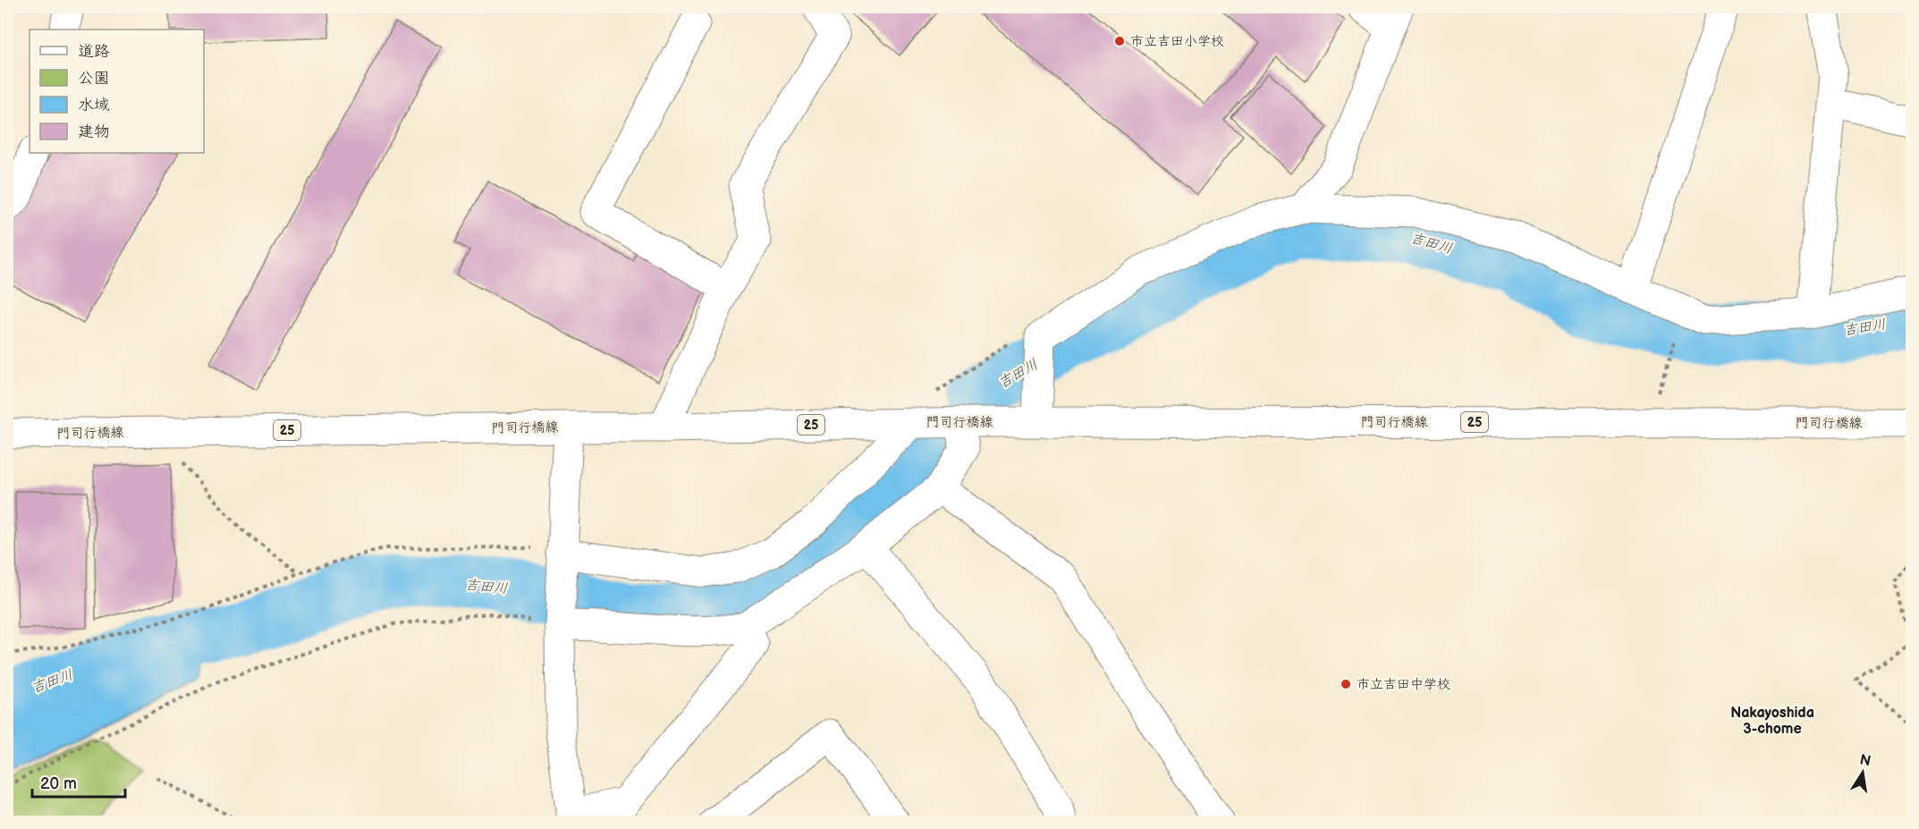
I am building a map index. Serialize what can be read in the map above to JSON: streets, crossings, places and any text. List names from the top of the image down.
{
  "streets": {
    "street": ["門司行橋線", "25"]
  },
  "districts": ["Nakayoshida 3-chome"],
  "water": ["吉田川"],
  "places": ["市立吉田小学校", "市立吉田中学校"],
  "legend": [
    "道路",
    "公園",
    "水域",
    "建物"
  ],
  "scale_bar": "20 m",
  "north": "top"
}
